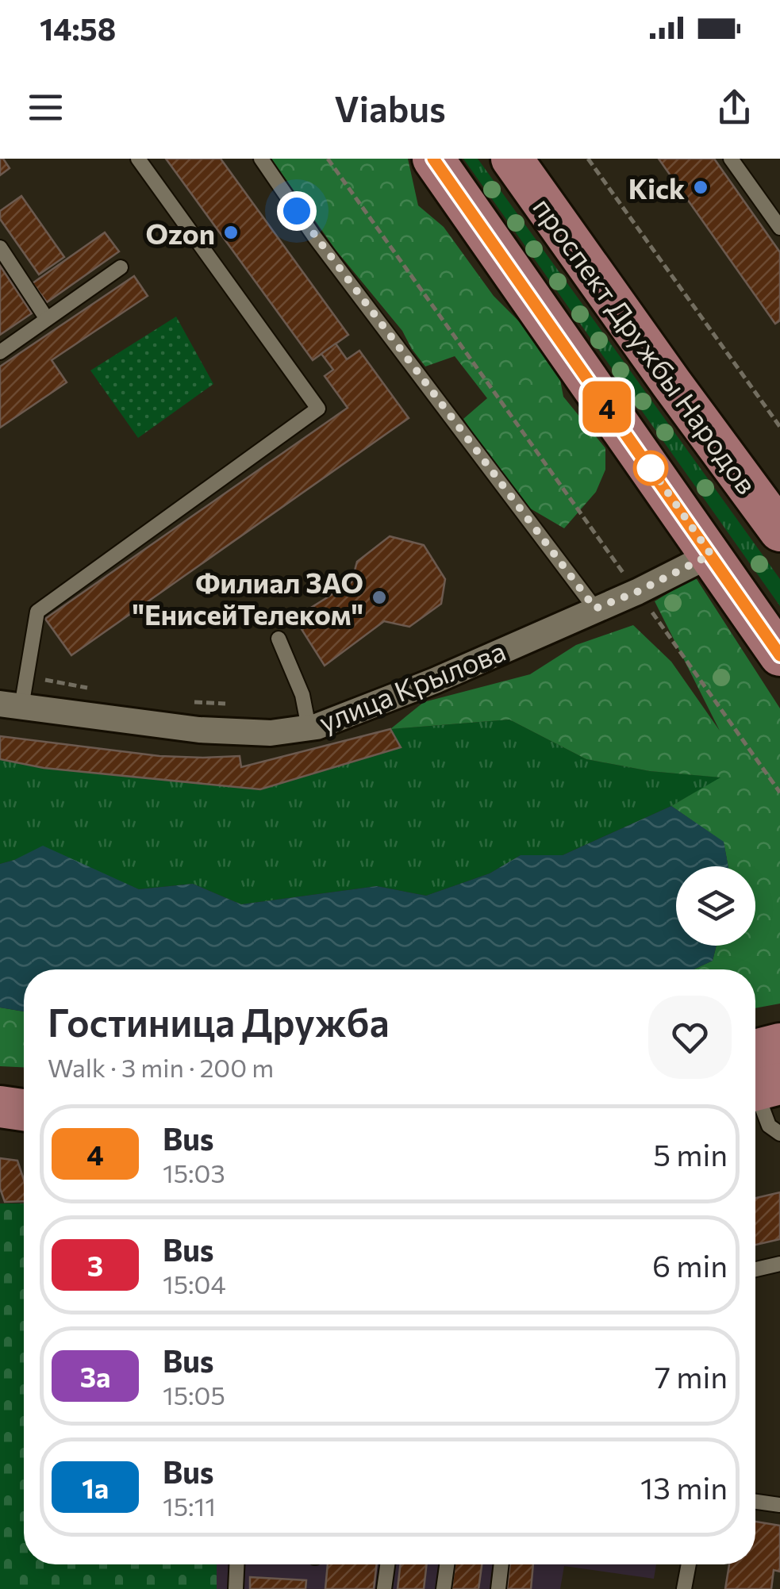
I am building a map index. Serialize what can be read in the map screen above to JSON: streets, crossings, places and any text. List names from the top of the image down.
{
  "streets": {
    "main road": ["проспект Дружбы Народов"],
    "street": ["улица Крылова"]
  },
  "places": ["Kick", "Ozon", "Филиал ЗАО \"ЕнисейТелеком\""],
  "lines": ["bus line 4"],
  "page": {
    "status": "14:58",
    "header": "Viabus",
    "on_map": "4",
    "heading": ["Гостиница Дружба", "Walk · 3 min · 200 m"],
    "list": [
      {
        "mark": "4",
        "name": "Bus",
        "note": "15:03",
        "value": "5 min"
      },
      {
        "mark": "3",
        "name": "Bus",
        "note": "15:04",
        "value": "6 min"
      },
      {
        "mark": "3а",
        "name": "Bus",
        "note": "15:05",
        "value": "7 min"
      },
      {
        "mark": "1а",
        "name": "Bus",
        "note": "15:11",
        "value": "13 min"
      }
    ]
  }
}
